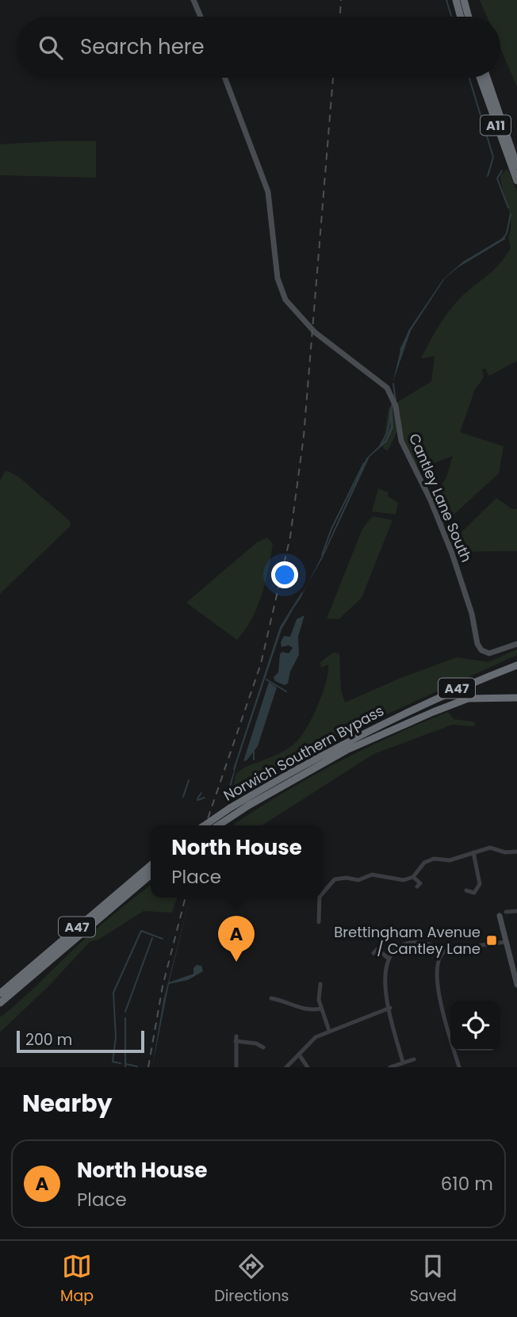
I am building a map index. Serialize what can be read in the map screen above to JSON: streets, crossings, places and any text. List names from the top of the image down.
{
  "streets": {
    "highway": ["A11", "A47", "Norwich Southern Bypass"],
    "street": ["Cantley Lane South"]
  },
  "crossings": [
    ["A47", "Norwich Southern Bypass"]
  ],
  "places": {
    "transit": ["Brettingham Avenue / Cantley Lane"]
  },
  "scale_bar": "200 m",
  "page": {
    "search": "Search here",
    "popup": ["North House", "Place"],
    "pins": "A",
    "scale": "200 m",
    "heading": "Nearby",
    "list": [
      {
        "mark": "A",
        "name": "North House",
        "note": "Place",
        "value": "610 m"
      }
    ],
    "nav": ["Map", "Directions", "Saved"]
  }
}
